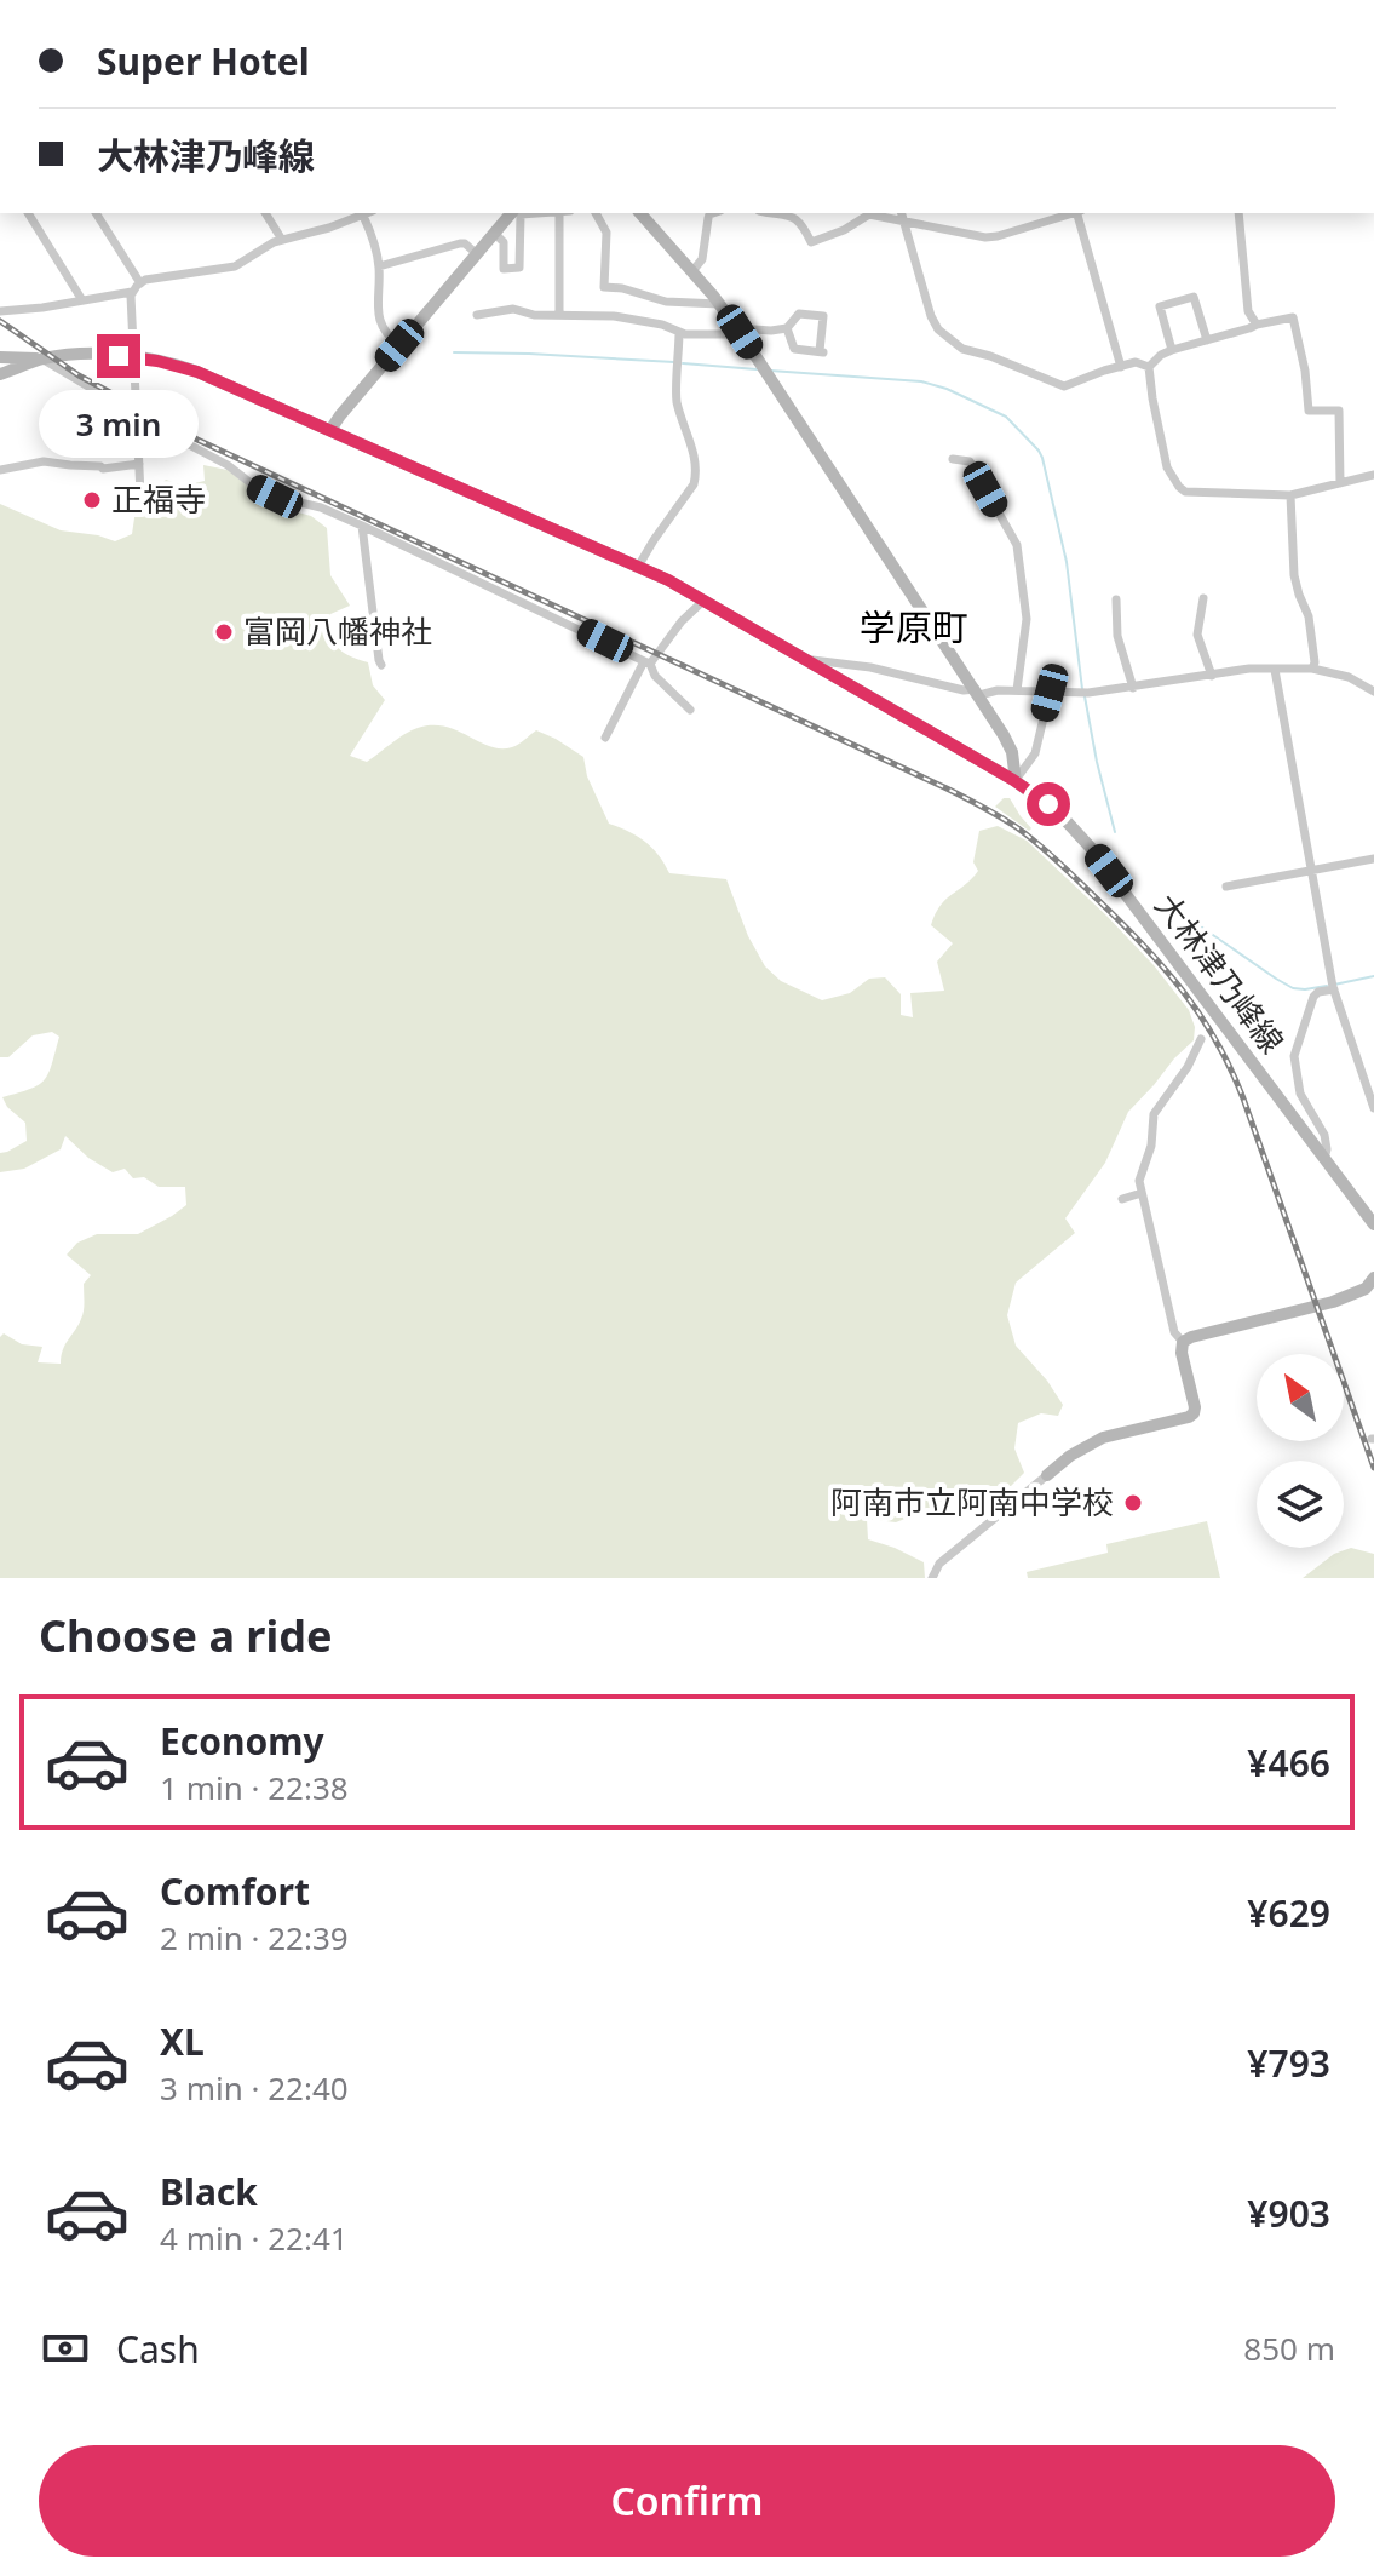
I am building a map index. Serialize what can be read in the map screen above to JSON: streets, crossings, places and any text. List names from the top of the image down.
{
  "streets": {
    "main road": ["大林津乃峰線"]
  },
  "districts": ["学原町"],
  "places": ["正福寺", "富岡八幡神社", "阿南市立阿南中学校"],
  "north": "top left",
  "page": {
    "banner": ["Super Hotel", "大林津乃峰線"],
    "bubble": "3 min",
    "heading": "Choose a ride",
    "list": [
      {
        "name": "Economy",
        "note": "1 min · 22:38",
        "value": "¥466"
      },
      {
        "name": "Comfort",
        "note": "2 min · 22:39",
        "value": "¥629"
      },
      {
        "name": "XL",
        "note": "3 min · 22:40",
        "value": "¥793"
      },
      {
        "name": "Black",
        "note": "4 min · 22:41",
        "value": "¥903"
      }
    ],
    "pay": ["Cash", "850 m"],
    "buttons": "Confirm"
  }
}
